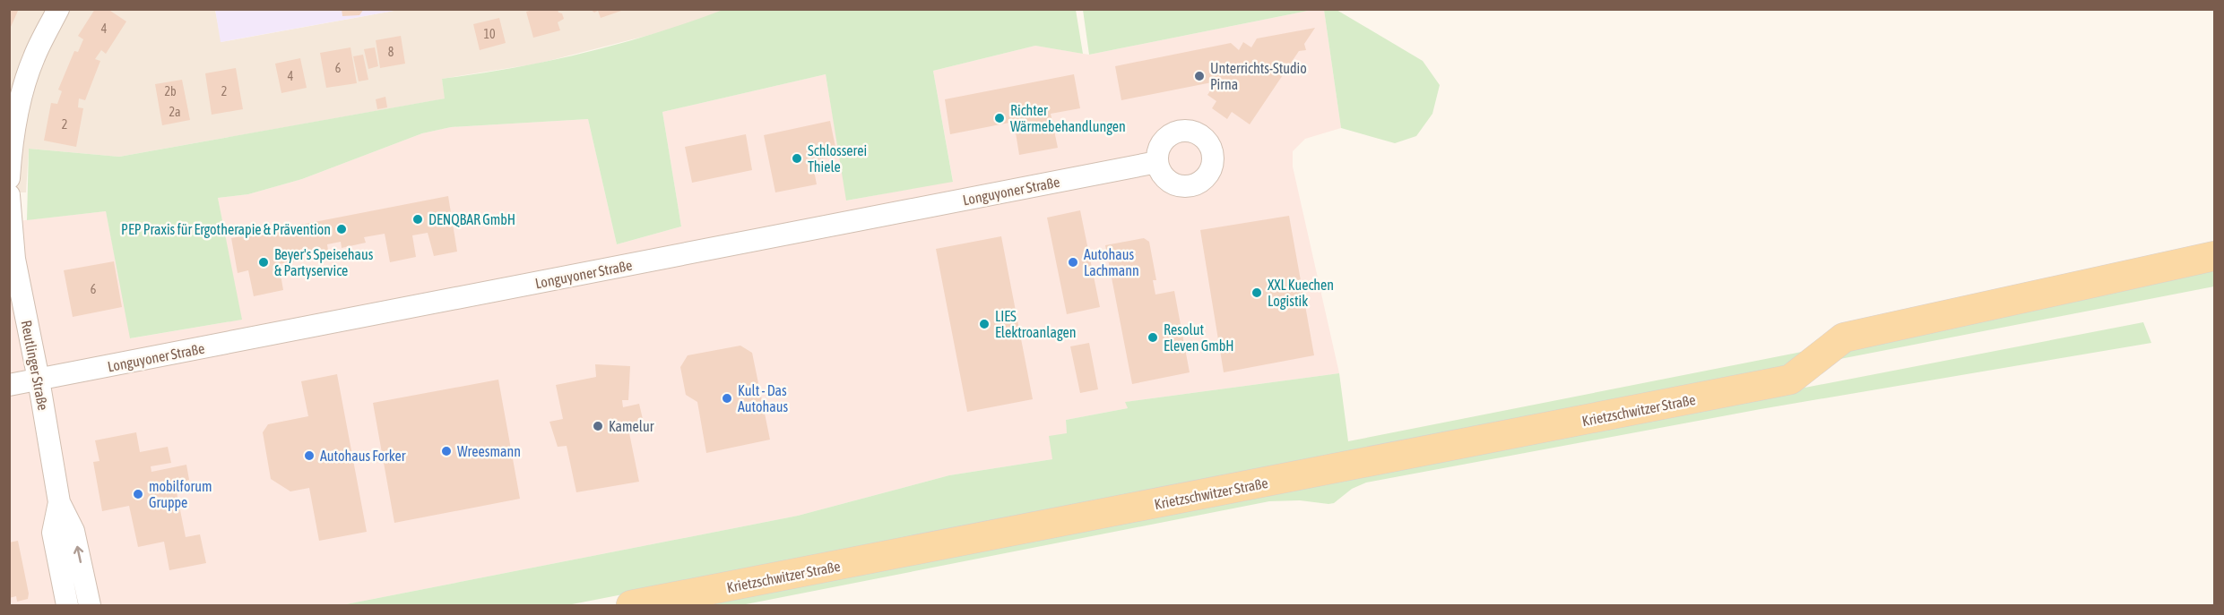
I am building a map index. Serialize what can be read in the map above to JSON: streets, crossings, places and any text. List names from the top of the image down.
{
  "streets": {
    "main road": ["Krietzschwitzer Straße"],
    "street": ["Longuyoner Straße", "Reutlinger Straße"]
  },
  "crossings": [
    ["Longuyoner Straße", "Reutlinger Straße"]
  ],
  "places": [
    "Unterrichts-Studio Pirna",
    "Richter Wärmebehandlungen",
    "Schlosserei Thiele",
    "DENQBAR GmbH",
    "PEP Praxis für Ergotherapie & Prävention",
    "Beyer's Speisehaus & Partyservice",
    "Autohaus Lachmann",
    "XXL Kuechen Logistik",
    "LIES Elektroanlagen",
    "Resolut Eleven GmbH",
    "Kult - Das Autohaus",
    "Kamelur",
    "Wreesmann",
    "Autohaus Forker",
    "mobilforum Gruppe"
  ],
  "house_numbers": [
    "4",
    "10",
    "8",
    "6",
    "4",
    "2b",
    "2",
    "2a",
    "2",
    "6"
  ]
}
